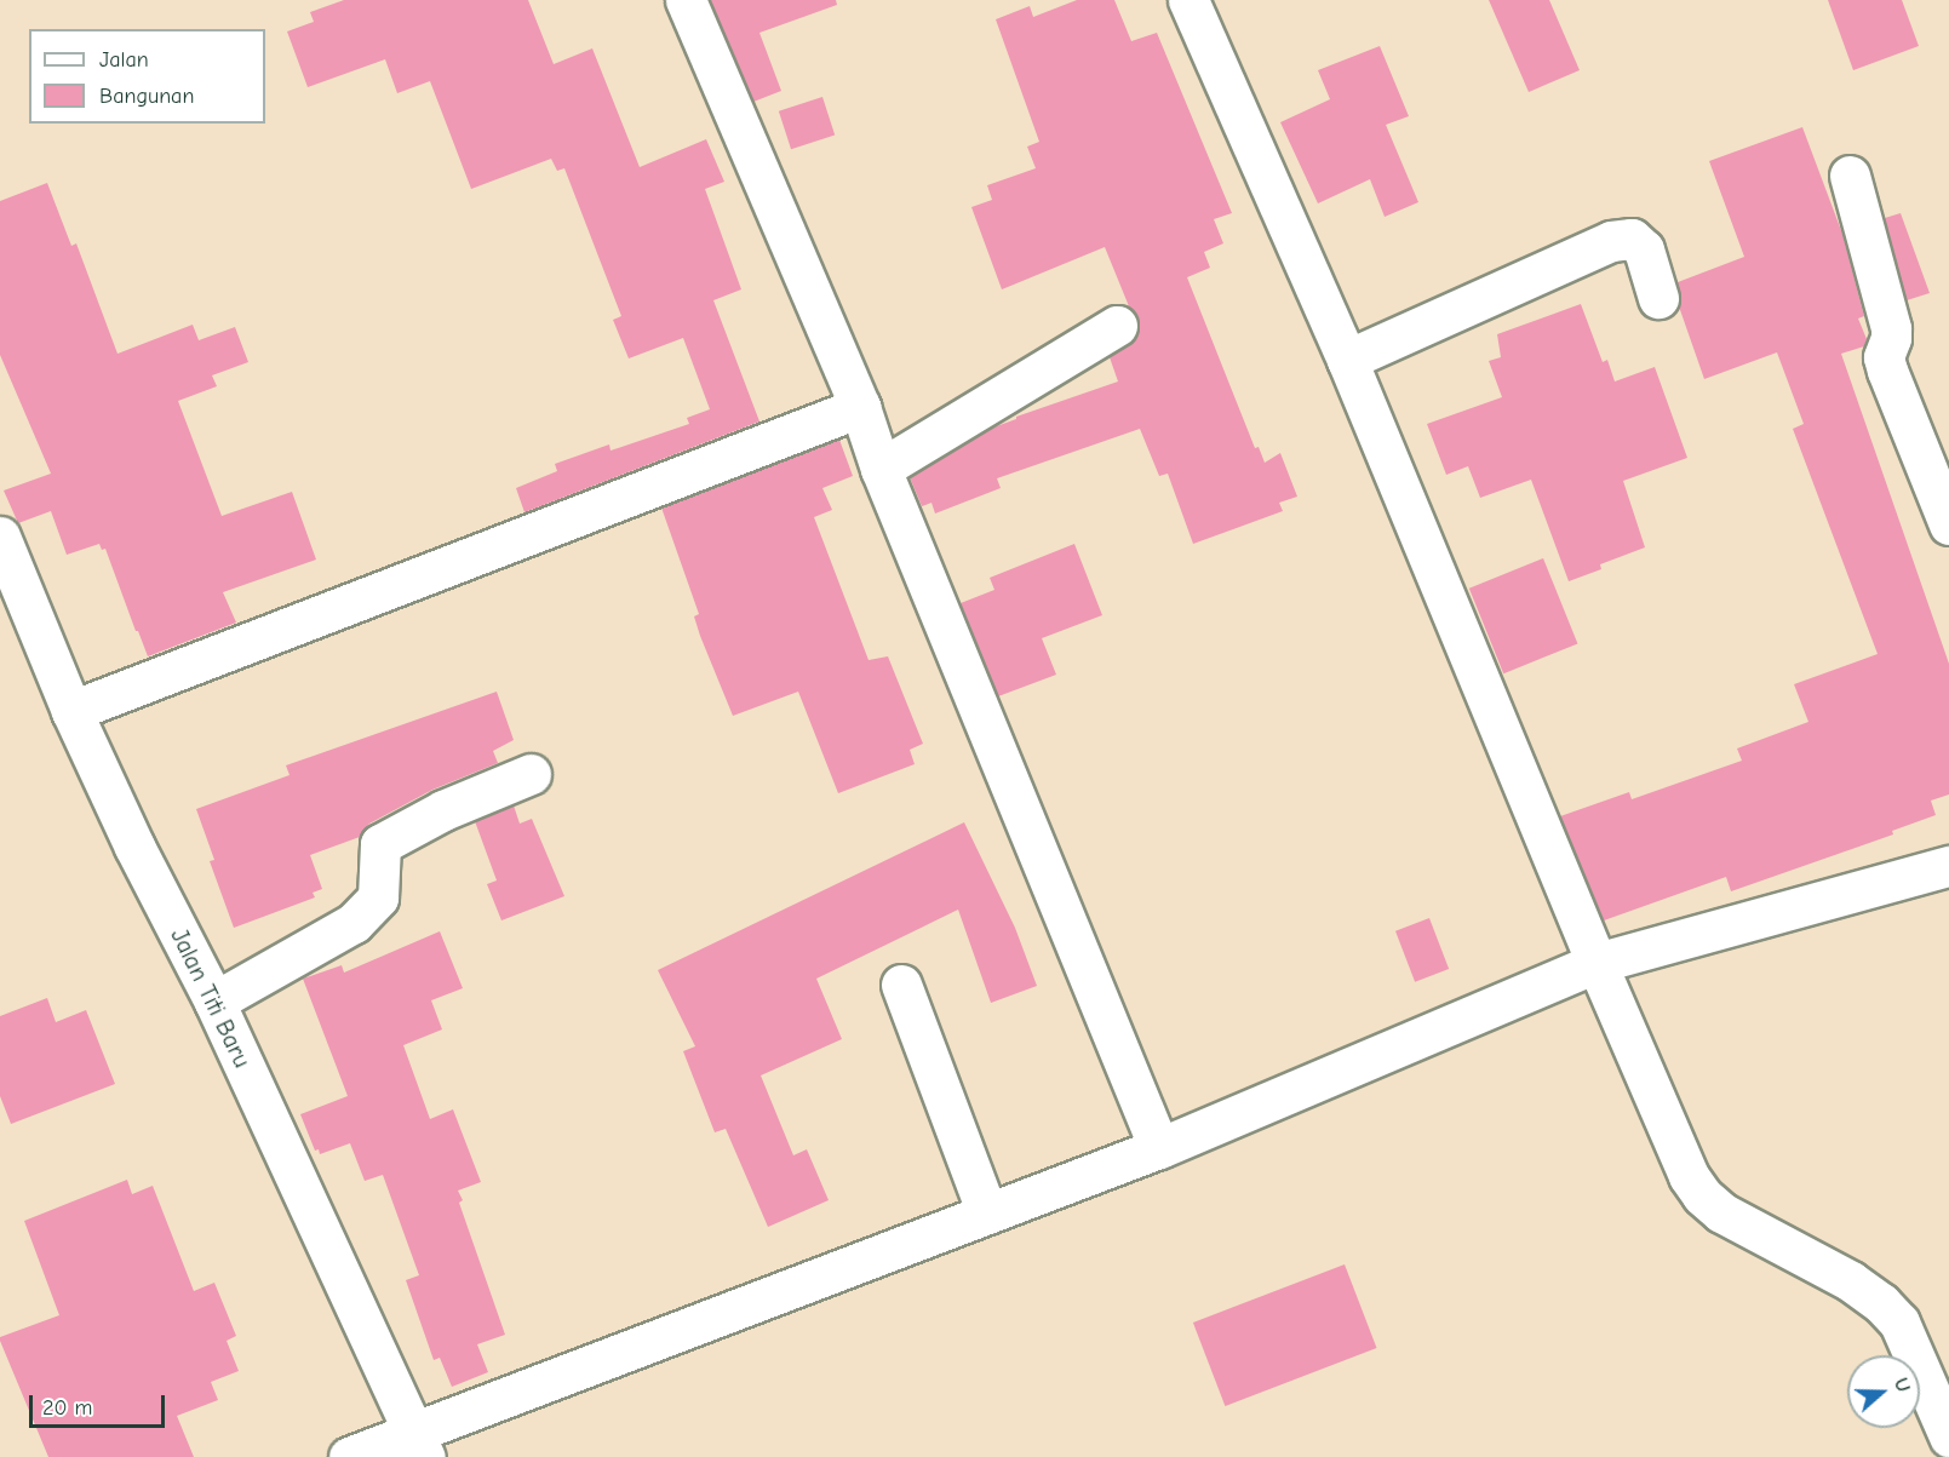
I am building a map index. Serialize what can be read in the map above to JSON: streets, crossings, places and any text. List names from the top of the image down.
{
  "streets": {
    "street": ["Jalan Titi Baru"]
  },
  "legend": ["Jalan", "Bangunan"],
  "scale_bar": "20 m",
  "north": "right"
}
